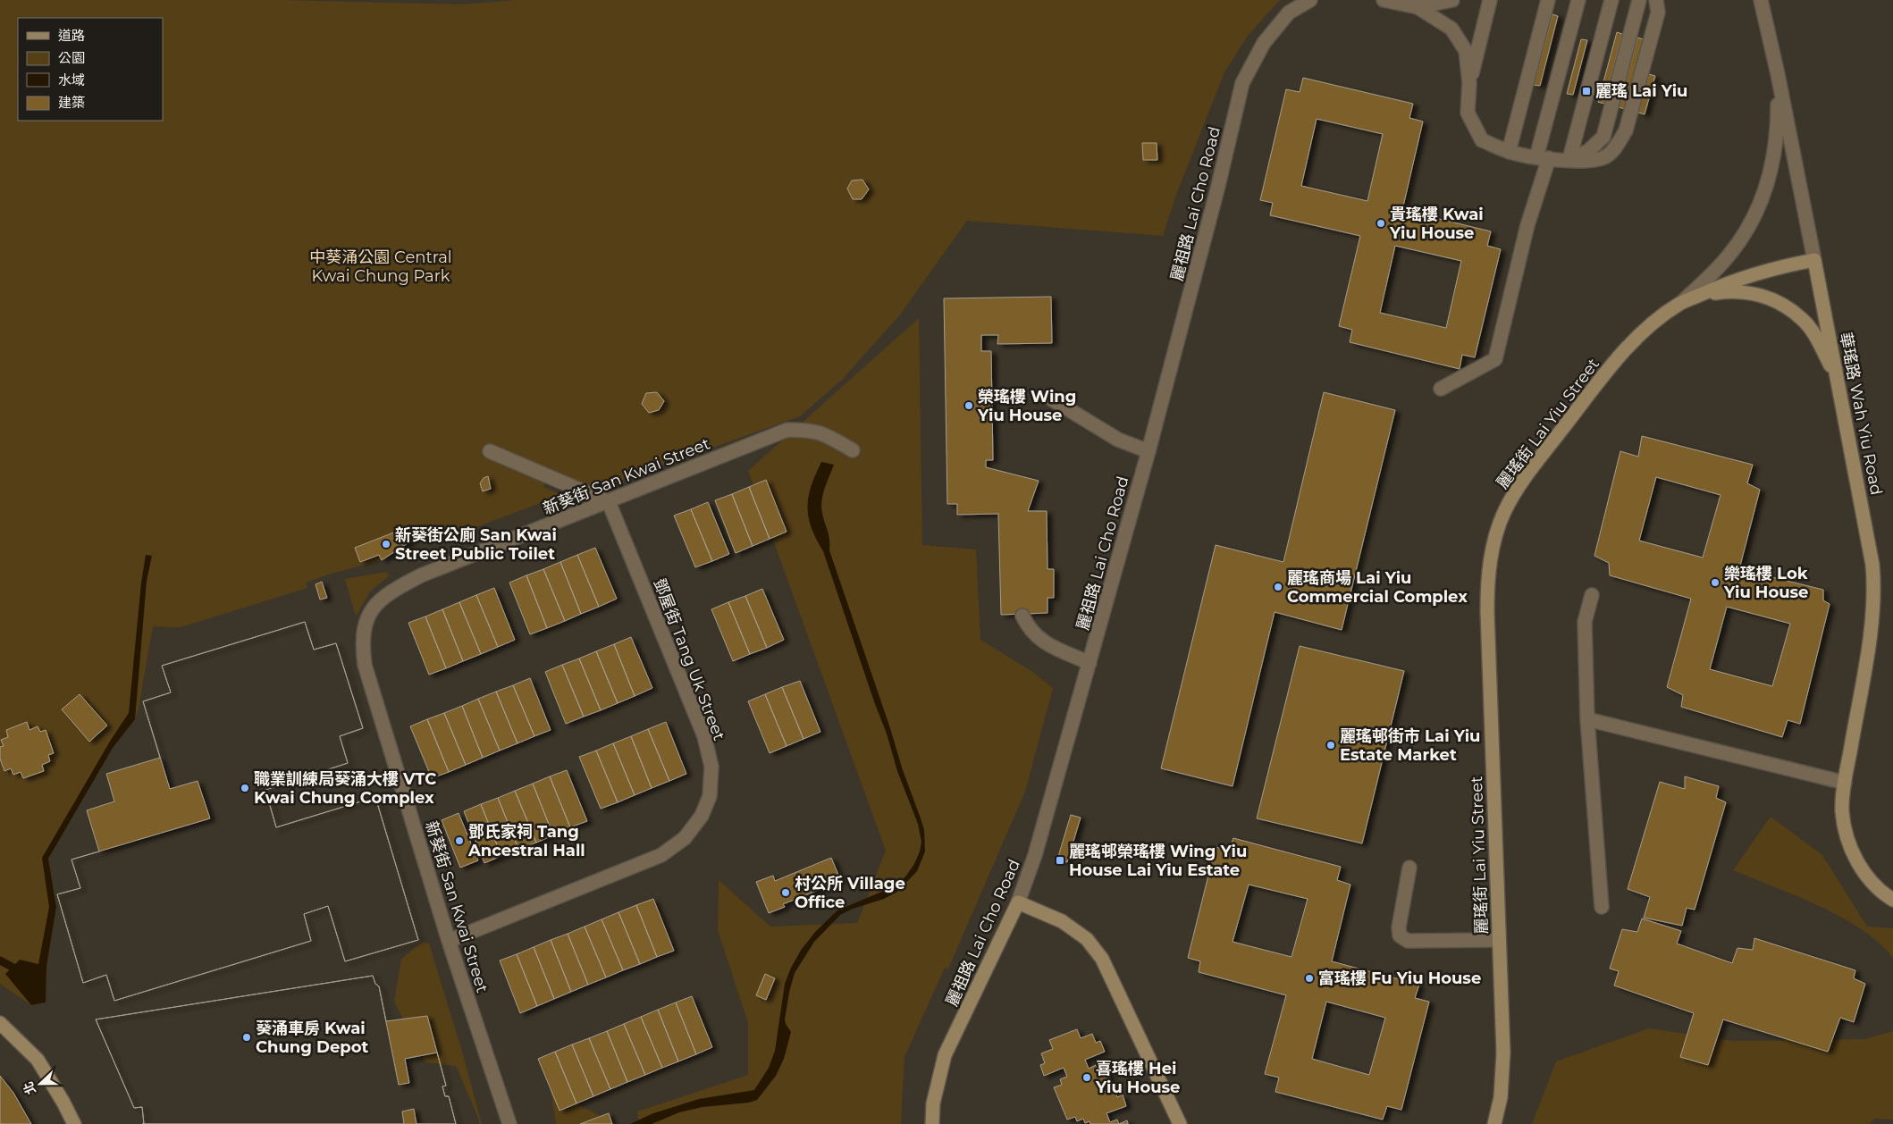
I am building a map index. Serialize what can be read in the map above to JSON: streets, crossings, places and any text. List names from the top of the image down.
{
  "streets": {
    "street": [
      "麗祖路 Lai Cho Road",
      "華瑤路 Wah Yiu Road",
      "麗瑤街 Lai Yiu Street",
      "新葵街 San Kwai Street",
      "鄧屋街 Tang Uk Street"
    ]
  },
  "crossings": [
    ["華瑤路 Wah Yiu Road", "麗瑤街 Lai Yiu Street"],
    ["新葵街 San Kwai Street", "鄧屋街 Tang Uk Street"]
  ],
  "parks": ["中葵涌公園 Central Kwai Chung Park"],
  "places": {
    "transit": ["麗瑤 Lai Yiu", "麗瑤邨榮瑤樓 Wing Yiu House Lai Yiu Estate"],
    "other": [
      "貴瑤樓 Kwai Yiu House",
      "榮瑤樓 Wing Yiu House",
      "新葵街公廁 San Kwai Street Public Toilet",
      "樂瑤樓 Lok Yiu House",
      "麗瑤商場 Lai Yiu Commercial Complex",
      "麗瑤邨街市 Lai Yiu Estate Market",
      "職業訓練局葵涌大樓 VTC Kwai Chung Complex",
      "鄧氏家祠 Tang Ancestral Hall",
      "村公所 Village Office",
      "富瑤樓 Fu Yiu House",
      "葵涌車房 Kwai Chung Depot",
      "喜瑤樓 Hei Yiu House"
    ]
  },
  "legend": [
    "道路",
    "公園",
    "水域",
    "建築"
  ],
  "north": "left"
}
